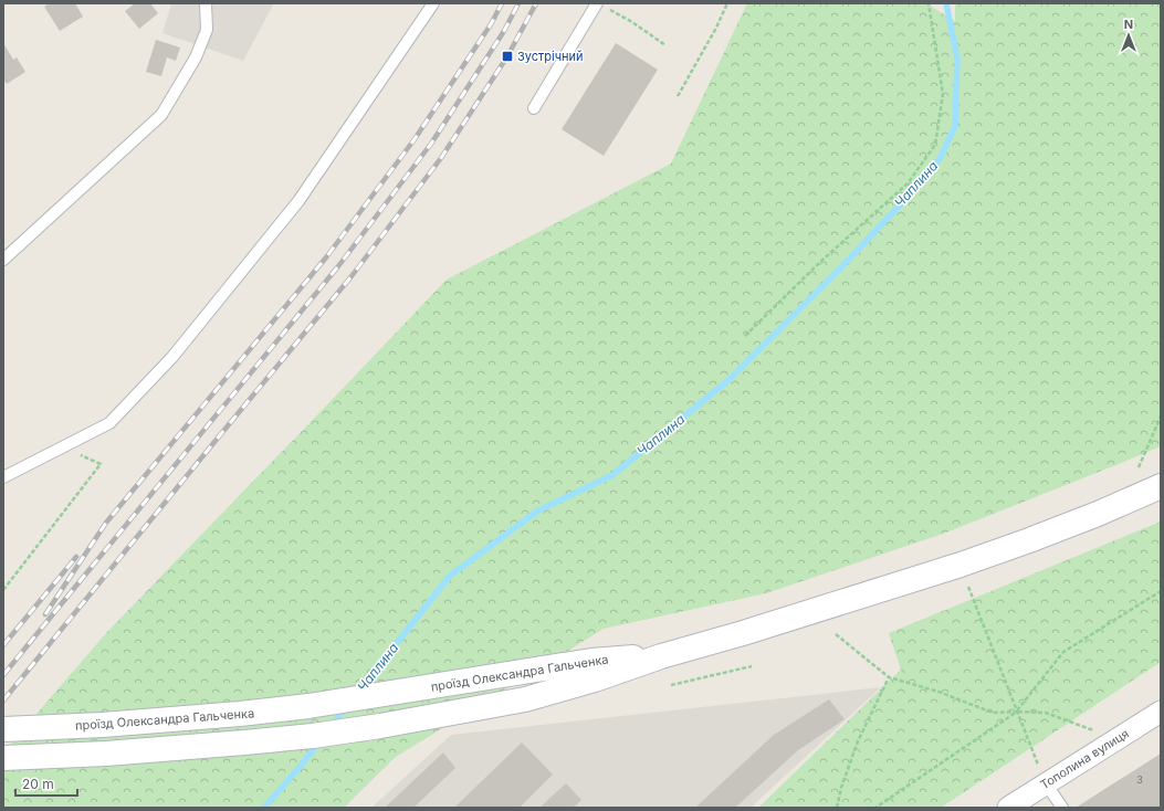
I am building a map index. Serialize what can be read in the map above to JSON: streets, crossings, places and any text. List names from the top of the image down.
{
  "streets": {
    "main road": ["проїзд Олександра Гальченка"],
    "street": ["Тополина вулиця"]
  },
  "water": ["Чаплина"],
  "places": {
    "transit": ["Зустрічний"]
  },
  "house_numbers": ["3"],
  "scale_bar": "20 m",
  "north": "top"
}
